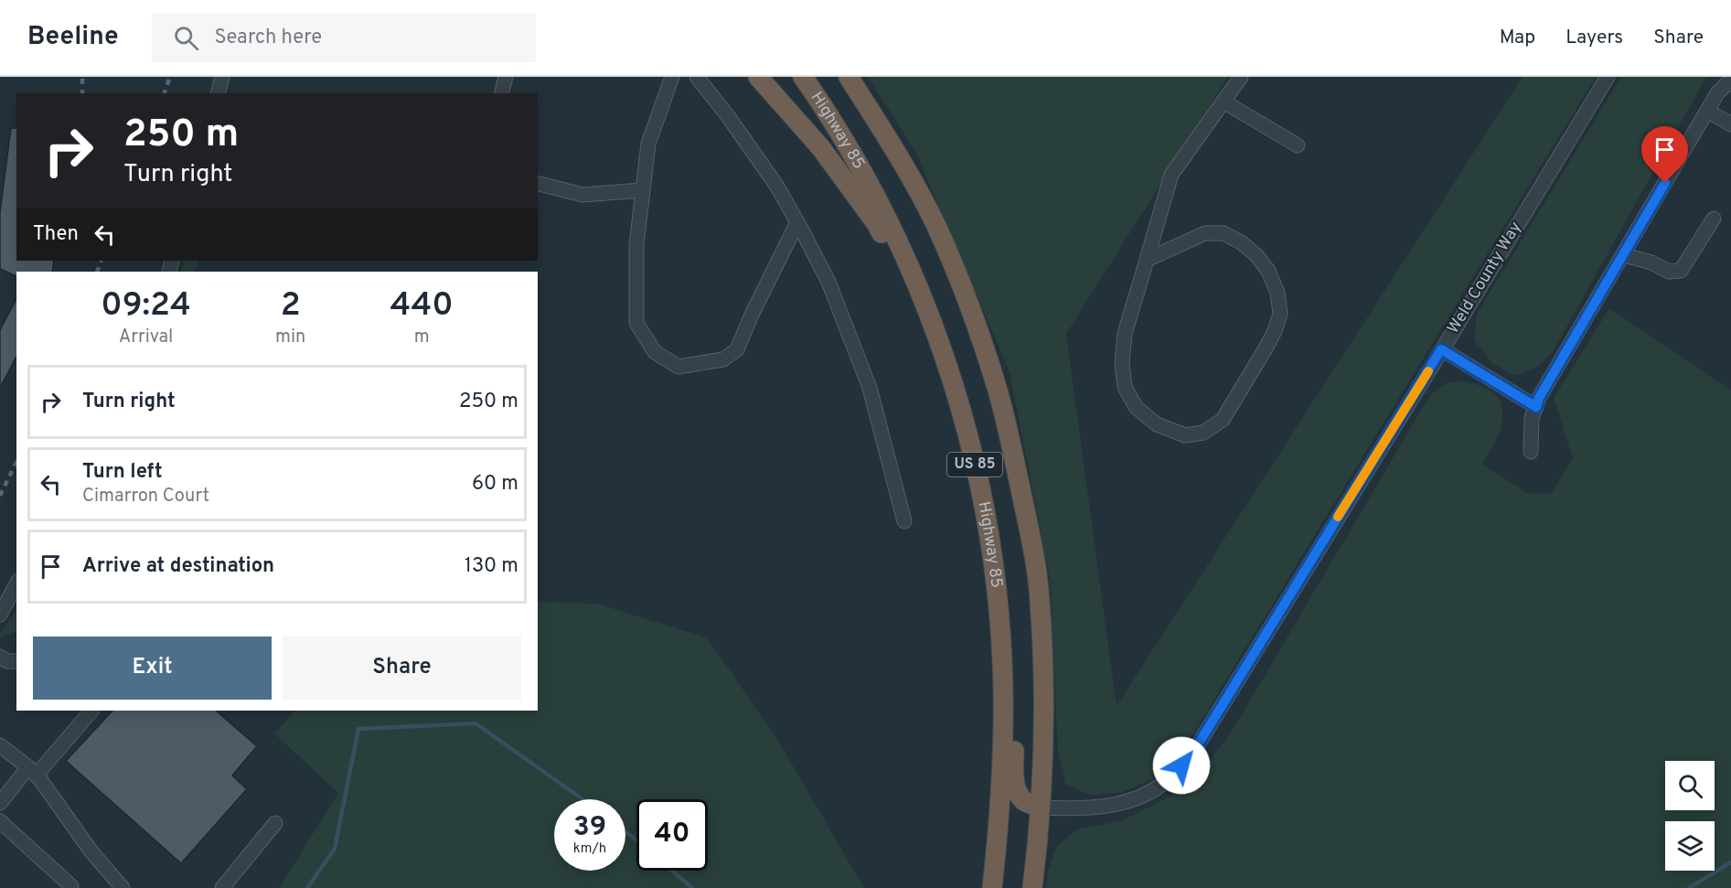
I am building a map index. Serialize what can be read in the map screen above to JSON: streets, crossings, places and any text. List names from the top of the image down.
{
  "streets": {
    "highway": ["Highway 85", "US 85"],
    "street": ["Weld County Way"]
  },
  "crossings": [
    ["Weld County Way", "US 85"]
  ],
  "page": {
    "header": "Beeline",
    "search": "Search here",
    "nav": ["Map", "Layers", "Share"],
    "turn": ["250 m", "Turn right"],
    "then": "Then",
    "eta": [
      "09:24",
      "Arrival",
      "2",
      "min",
      "440",
      "m"
    ],
    "list": [
      {
        "name": "Turn right",
        "value": "250 m"
      },
      {
        "name": "Turn left",
        "note": "Cimarron Court",
        "value": "60 m"
      },
      {
        "name": "Arrive at destination",
        "value": "130 m"
      }
    ],
    "buttons": ["Exit", "Share"],
    "speed": "39 km/h",
    "limit": "40"
  }
}
